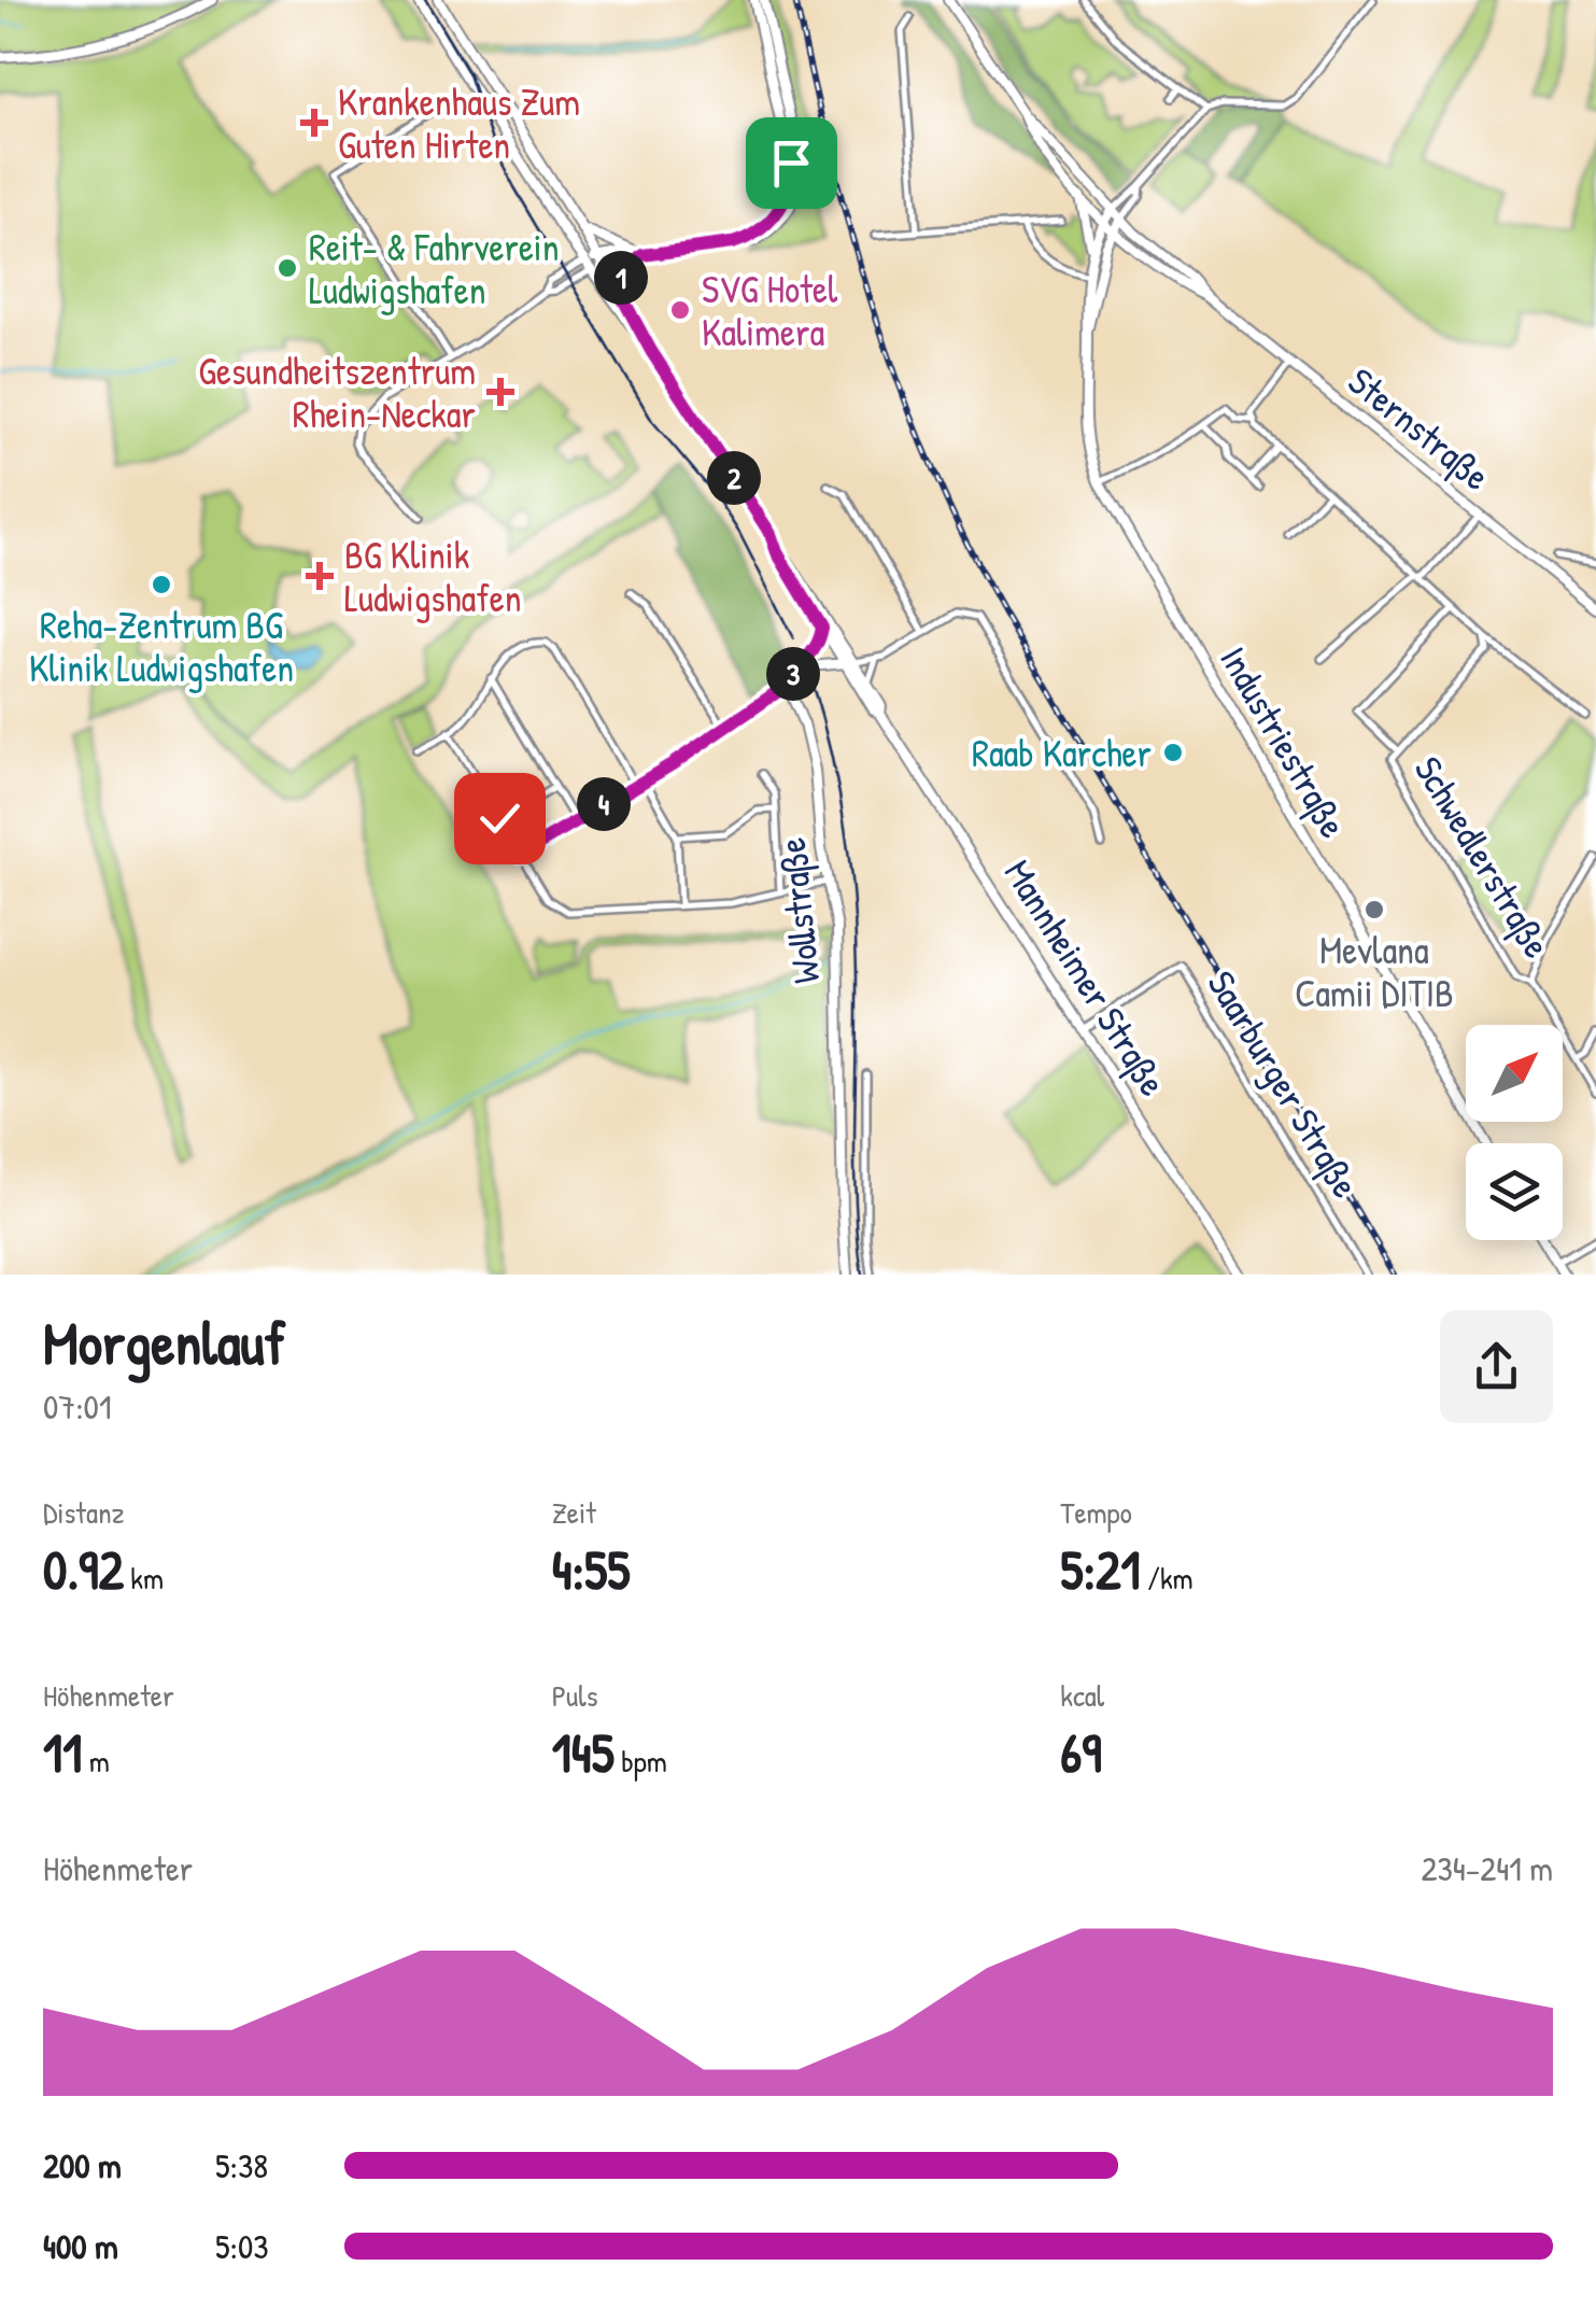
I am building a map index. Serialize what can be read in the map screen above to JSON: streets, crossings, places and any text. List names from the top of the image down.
{
  "streets": {
    "street": [
      "Sternstraße",
      "Industriestraße",
      "Schwedlerstraße",
      "Wollstraße",
      "Mannheimer Straße",
      "Saarburger Straße"
    ]
  },
  "crossings": [
    ["Sternstraße", "Industriestraße"],
    ["Mannheimer Straße", "Saarburger Straße"]
  ],
  "places": {
    "health": ["Krankenhaus Zum Guten Hirten", "Gesundheitszentrum Rhein-Neckar", "BG Klinik Ludwigshafen"],
    "other": [
      "Reit- & Fahrverein Ludwigshafen",
      "SVG Hotel Kalimera",
      "Reha-Zentrum BG Klinik Ludwigshafen",
      "Raab Karcher",
      "Mevlana Camii DITIB"
    ]
  },
  "north": "top right",
  "page": {
    "pins": [
      "1",
      "2",
      "3",
      "4"
    ],
    "heading": ["Morgenlauf", "07:01"],
    "stats": [
      ["Distanz", "0.92 km"],
      ["Zeit", "4:55"],
      ["Tempo", "5:21 /km"],
      ["Höhenmeter", "11 m"],
      ["Puls", "145 bpm"],
      ["kcal", "69"]
    ],
    "chart": ["Höhenmeter", "234–241 m"],
    "list": [
      {
        "name": "200 m",
        "note": "5:38"
      },
      {
        "name": "400 m",
        "note": "5:03"
      }
    ]
  }
}
